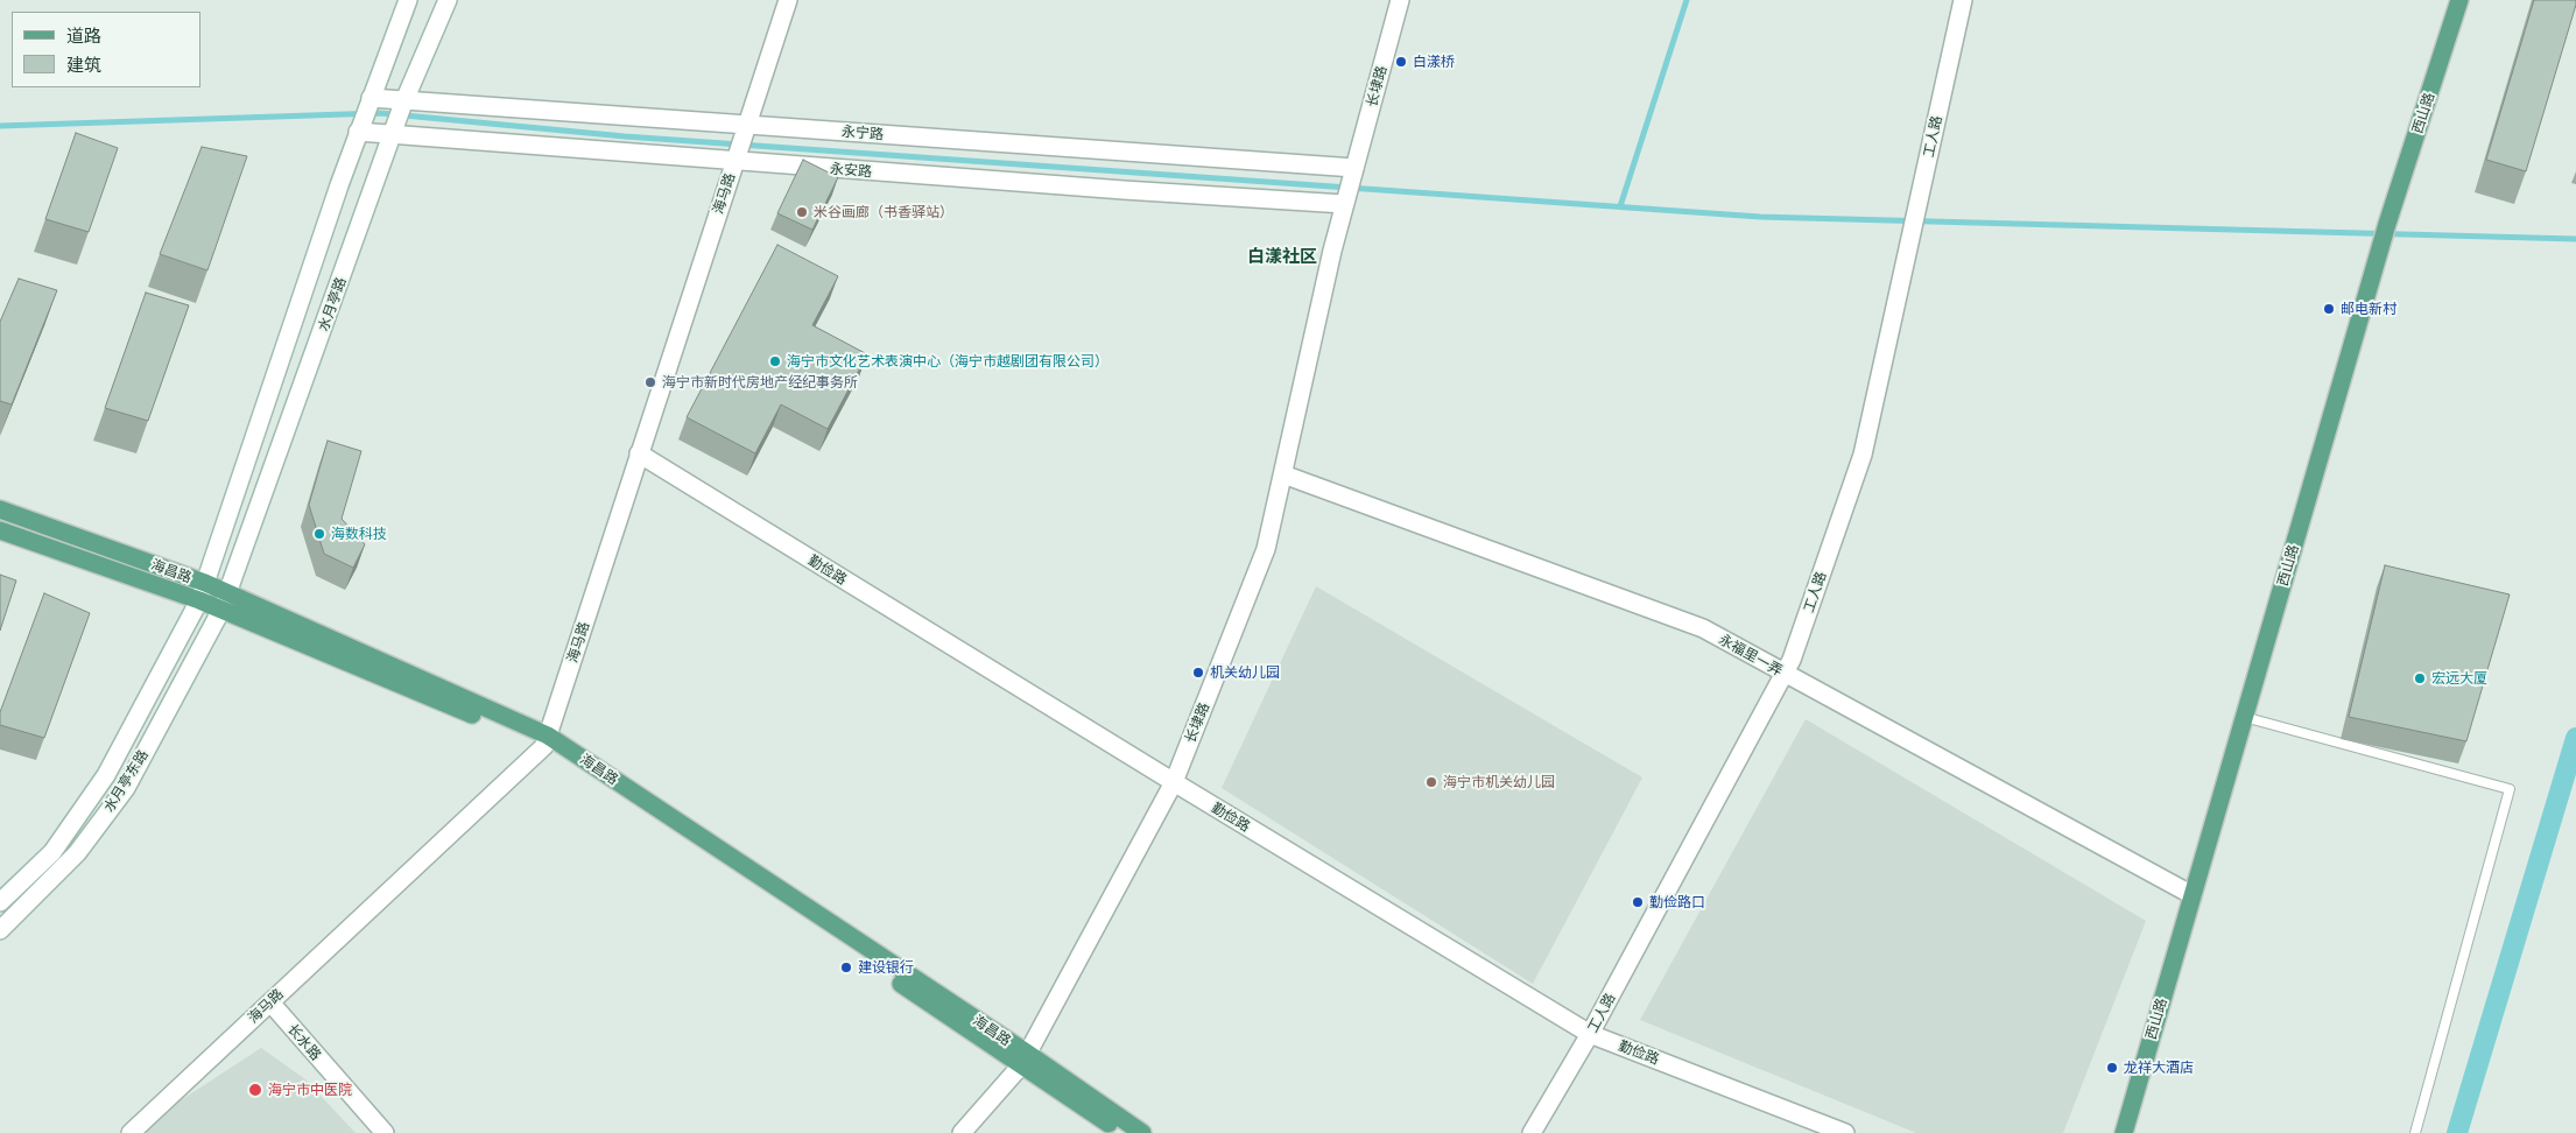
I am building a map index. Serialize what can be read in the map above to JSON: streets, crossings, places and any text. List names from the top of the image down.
{
  "streets": {
    "main road": ["西山路", "海昌路"],
    "street": [
      "长埭路",
      "永宁路",
      "工人路",
      "永安路",
      "海马路",
      "水月亭路",
      "勤俭路",
      "永福里一弄",
      "水月亭东路",
      "长水路"
    ]
  },
  "crossings": [
    ["长埭路", "永宁路"],
    ["长埭路", "永安路"],
    ["长埭路", "勤俭路"],
    ["长埭路", "海昌路"],
    ["长埭路", "永福里一弄"],
    ["西山路", "永福里一弄"],
    ["永宁路", "海马路"],
    ["永宁路", "水月亭路"],
    ["永宁路", "水月亭东路"],
    ["工人路", "勤俭路"],
    ["工人路", "永福里一弄"],
    ["永安路", "海马路"],
    ["永安路", "水月亭路"],
    ["永安路", "水月亭东路"],
    ["海马路", "勤俭路"],
    ["海马路", "海昌路"],
    ["海马路", "长水路"],
    ["水月亭路", "海昌路"],
    ["水月亭路", "水月亭东路"],
    ["海昌路", "水月亭东路"]
  ],
  "districts": ["白漾社区"],
  "places": [
    "白漾桥",
    "米谷画廊（书香驿站）",
    "邮电新村",
    "海宁市文化艺术表演中心（海宁市越剧团有限公司）",
    "海宁市新时代房地产经纪事务所",
    "海数科技",
    "机关幼儿园",
    "宏远大厦",
    "海宁市机关幼儿园",
    "勤俭路口",
    "建设银行",
    "龙祥大酒店",
    "海宁市中医院"
  ],
  "legend": ["道路", "建筑"]
}
